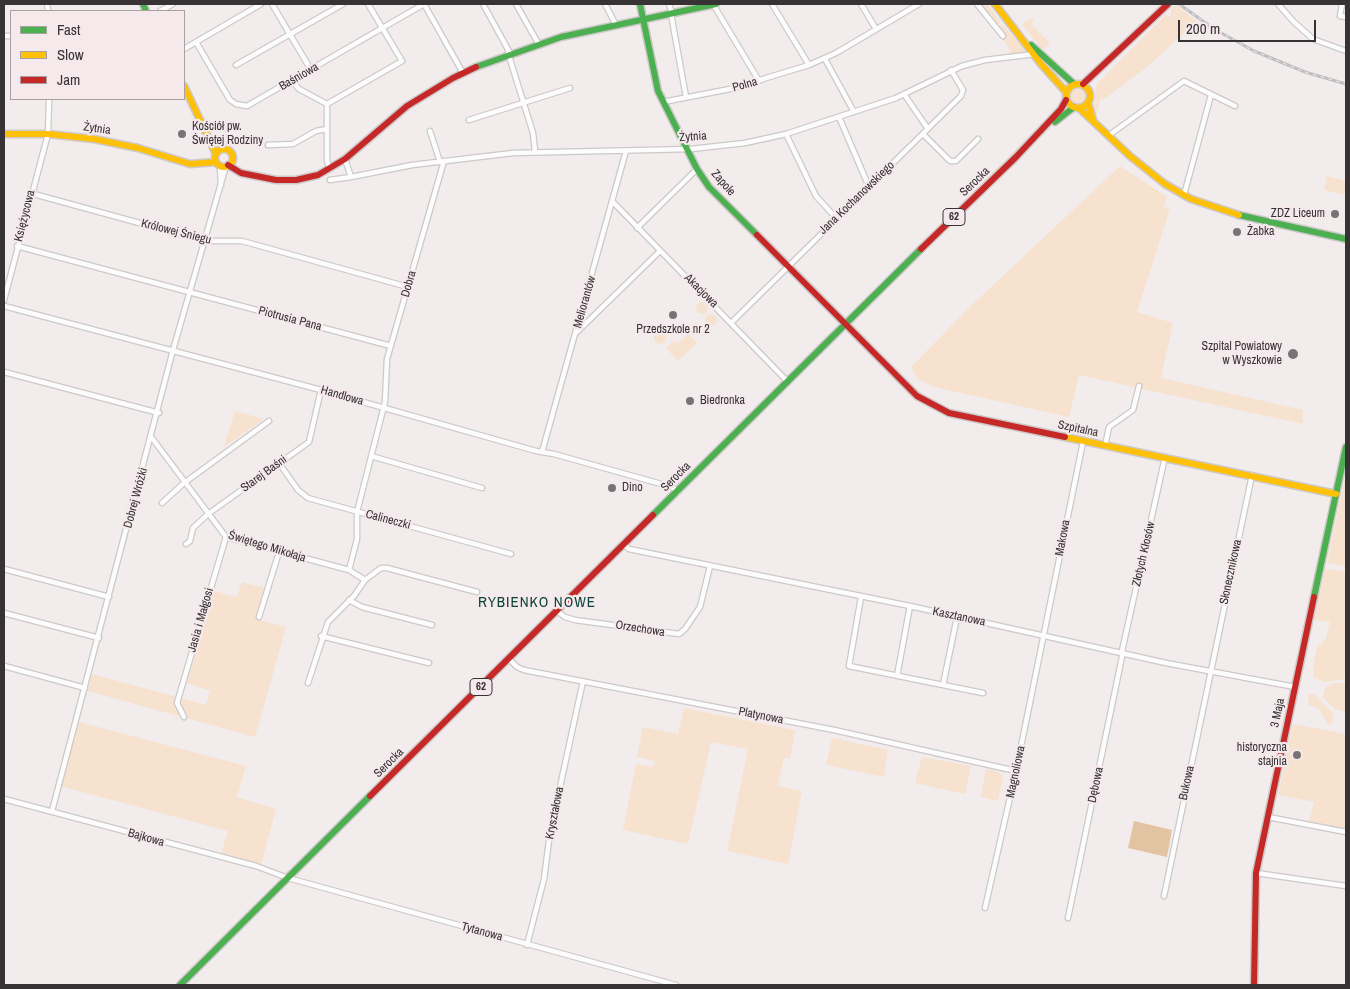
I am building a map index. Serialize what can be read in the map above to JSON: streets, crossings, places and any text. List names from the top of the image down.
{
  "streets": {
    "street": [
      "Baśniowa",
      "Polna",
      "Żytnia",
      "Serocka",
      "Zapole",
      "Jana Kochanowskiego",
      "Księżycowa",
      "62",
      "Królowej Śniegu",
      "Dobra",
      "Akacjowa",
      "Meliorantów",
      "Piotrusia Pana",
      "Handlowa",
      "Szpitalna",
      "Starej Baśni",
      "Dobrej Wróżki",
      "Calineczki",
      "Makowa",
      "Świętego Mikołaja",
      "Złotych Kłosów",
      "Słonecznikowa",
      "Kasztanowa",
      "Jasia i Małgosi",
      "Orzechowa",
      "3 Maja",
      "Platynowa",
      "Magnoliowa",
      "Bukowa",
      "Dębowa",
      "Kryształowa",
      "Bajkowa",
      "Tytanowa"
    ]
  },
  "crossings": [
    ["Polna", "Zapole"],
    ["Żytnia", "Zapole"],
    ["Żytnia", "Jana Kochanowskiego"],
    ["Żytnia", "Księżycowa"],
    ["Żytnia", "Dobra"],
    ["Żytnia", "Meliorantów"],
    ["Żytnia", "Dobrej Wróżki"],
    ["Serocka", "Zapole"],
    ["Serocka", "62"],
    ["Serocka", "Akacjowa"],
    ["Serocka", "Handlowa"],
    ["Serocka", "Szpitalna"],
    ["Serocka", "Kasztanowa"],
    ["Serocka", "Orzechowa"],
    ["Serocka", "Platynowa"],
    ["Serocka", "Bajkowa"],
    ["Serocka", "Tytanowa"],
    ["Zapole", "Jana Kochanowskiego"],
    ["Zapole", "Szpitalna"],
    ["Jana Kochanowskiego", "Akacjowa"],
    ["Księżycowa", "Królowej Śniegu"],
    ["Księżycowa", "Piotrusia Pana"],
    ["62", "Bajkowa"],
    ["62", "Tytanowa"],
    ["Królowej Śniegu", "Dobra"],
    ["Królowej Śniegu", "Dobrej Wróżki"],
    ["Dobra", "Piotrusia Pana"],
    ["Dobra", "Handlowa"],
    ["Dobra", "Calineczki"],
    ["Dobra", "Świętego Mikołaja"],
    ["Akacjowa", "Meliorantów"],
    ["Meliorantów", "Handlowa"],
    ["Piotrusia Pana", "Dobrej Wróżki"],
    ["Handlowa", "Starej Baśni"],
    ["Handlowa", "Dobrej Wróżki"],
    ["Szpitalna", "Makowa"],
    ["Szpitalna", "Złotych Kłosów"],
    ["Szpitalna", "Słonecznikowa"],
    ["Szpitalna", "3 Maja"],
    ["Starej Baśni", "Calineczki"],
    ["Starej Baśni", "Świętego Mikołaja"],
    ["Dobrej Wróżki", "Świętego Mikołaja"],
    ["Dobrej Wróżki", "Bajkowa"],
    ["Makowa", "Kasztanowa"],
    ["Makowa", "Magnoliowa"],
    ["Świętego Mikołaja", "Jasia i Małgosi"],
    ["Złotych Kłosów", "Kasztanowa"],
    ["Złotych Kłosów", "Dębowa"],
    ["Słonecznikowa", "Kasztanowa"],
    ["Słonecznikowa", "Bukowa"],
    ["Kasztanowa", "Orzechowa"],
    ["Kasztanowa", "3 Maja"],
    ["Kasztanowa", "Magnoliowa"],
    ["Kasztanowa", "Bukowa"],
    ["Kasztanowa", "Dębowa"],
    ["Platynowa", "Magnoliowa"],
    ["Platynowa", "Kryształowa"],
    ["Kryształowa", "Tytanowa"],
    ["Bajkowa", "Tytanowa"]
  ],
  "districts": ["RYBIENKO NOWE"],
  "places": [
    "Kościół pw. Świętej Rodziny",
    "ZDZ Liceum",
    "Żabka",
    "Przedszkole nr 2",
    "Szpital Powiatowy w Wyszkowie",
    "Biedronka",
    "Dino",
    "historyczna stajnia"
  ],
  "legend": ["Fast", "Slow", "Jam"],
  "scale_bar": "200 m"
}
